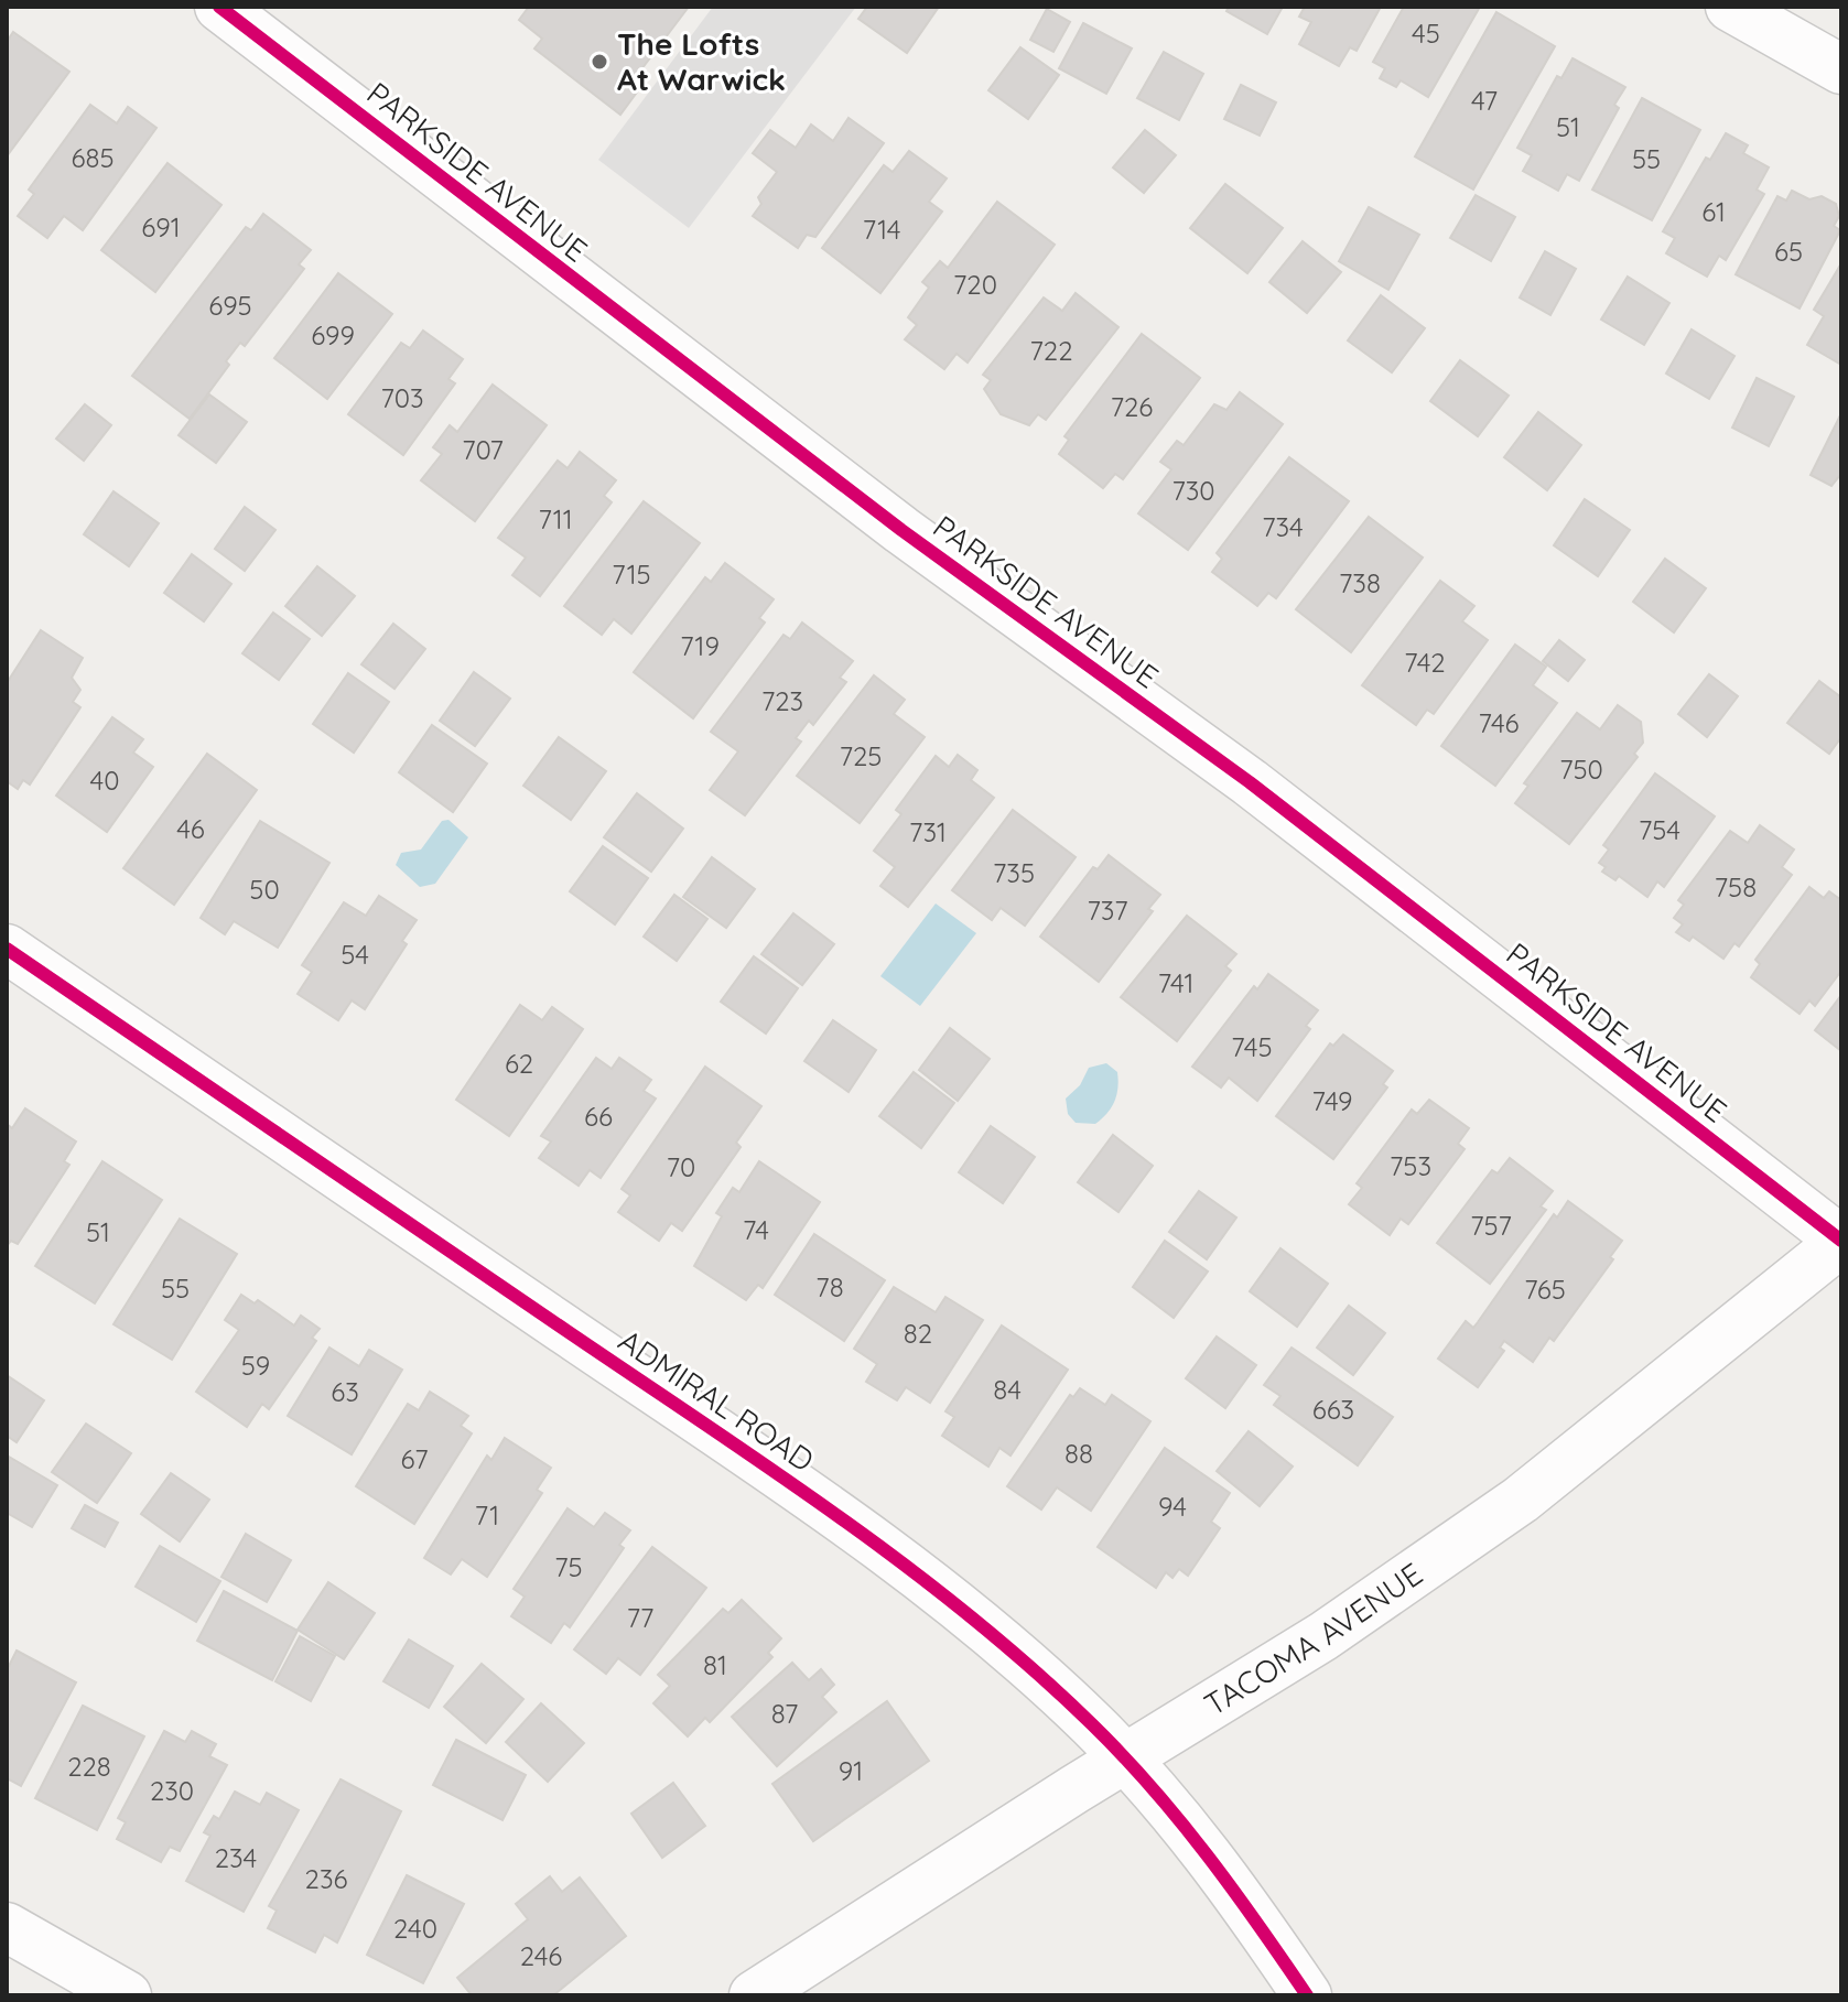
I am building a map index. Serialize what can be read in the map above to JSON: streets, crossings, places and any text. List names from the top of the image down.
{
  "streets": {
    "street": ["PARKSIDE AVENUE", "ADMIRAL ROAD", "TACOMA AVENUE"]
  },
  "crossings": [
    ["PARKSIDE AVENUE", "TACOMA AVENUE"],
    ["ADMIRAL ROAD", "TACOMA AVENUE"]
  ],
  "places": ["The Lofts At Warwick"],
  "house_numbers": [
    "45",
    "47",
    "51",
    "685",
    "55",
    "61",
    "691",
    "714",
    "65",
    "720",
    "695",
    "699",
    "722",
    "703",
    "726",
    "707",
    "730",
    "711",
    "734",
    "715",
    "738",
    "719",
    "742",
    "723",
    "746",
    "725",
    "750",
    "40",
    "46",
    "754",
    "731",
    "735",
    "758",
    "50",
    "737",
    "54",
    "741",
    "745",
    "62",
    "749",
    "66",
    "753",
    "70",
    "757",
    "74",
    "51",
    "78",
    "55",
    "765",
    "82",
    "59",
    "84",
    "63",
    "663",
    "88",
    "67",
    "94",
    "71",
    "75",
    "77",
    "81",
    "87",
    "228",
    "91",
    "230",
    "234",
    "236",
    "240",
    "246"
  ]
}
